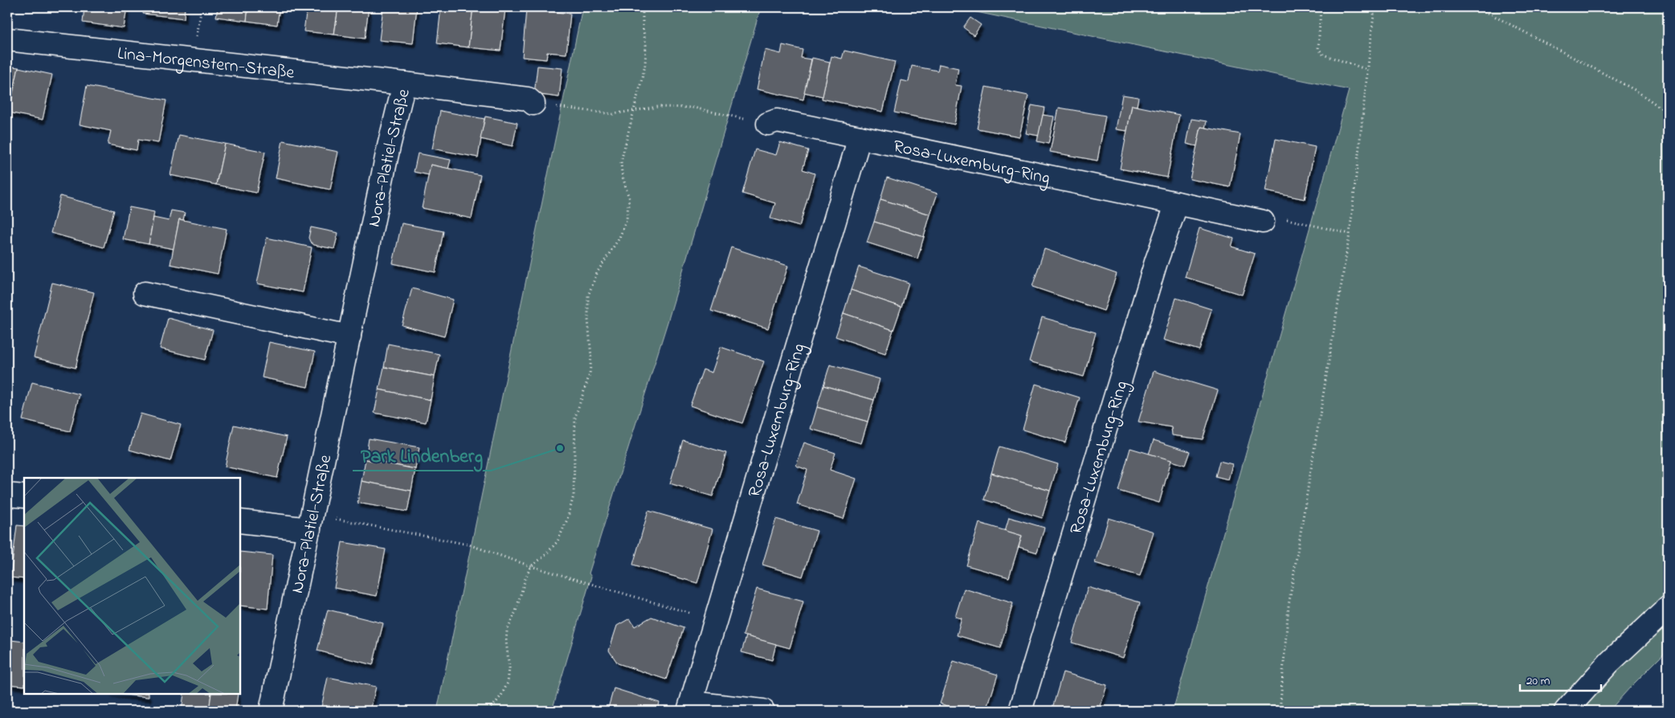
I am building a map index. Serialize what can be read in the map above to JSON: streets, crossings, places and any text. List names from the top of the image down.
{
  "streets": {
    "street": ["Lina-Morgenstern-Straße", "Nora-Platiel-Straße", "Rosa-Luxemburg-Ring"]
  },
  "crossings": [
    ["Lina-Morgenstern-Straße", "Nora-Platiel-Straße"]
  ],
  "places": ["Park Lindenberg"],
  "scale_bar": "20 m"
}
